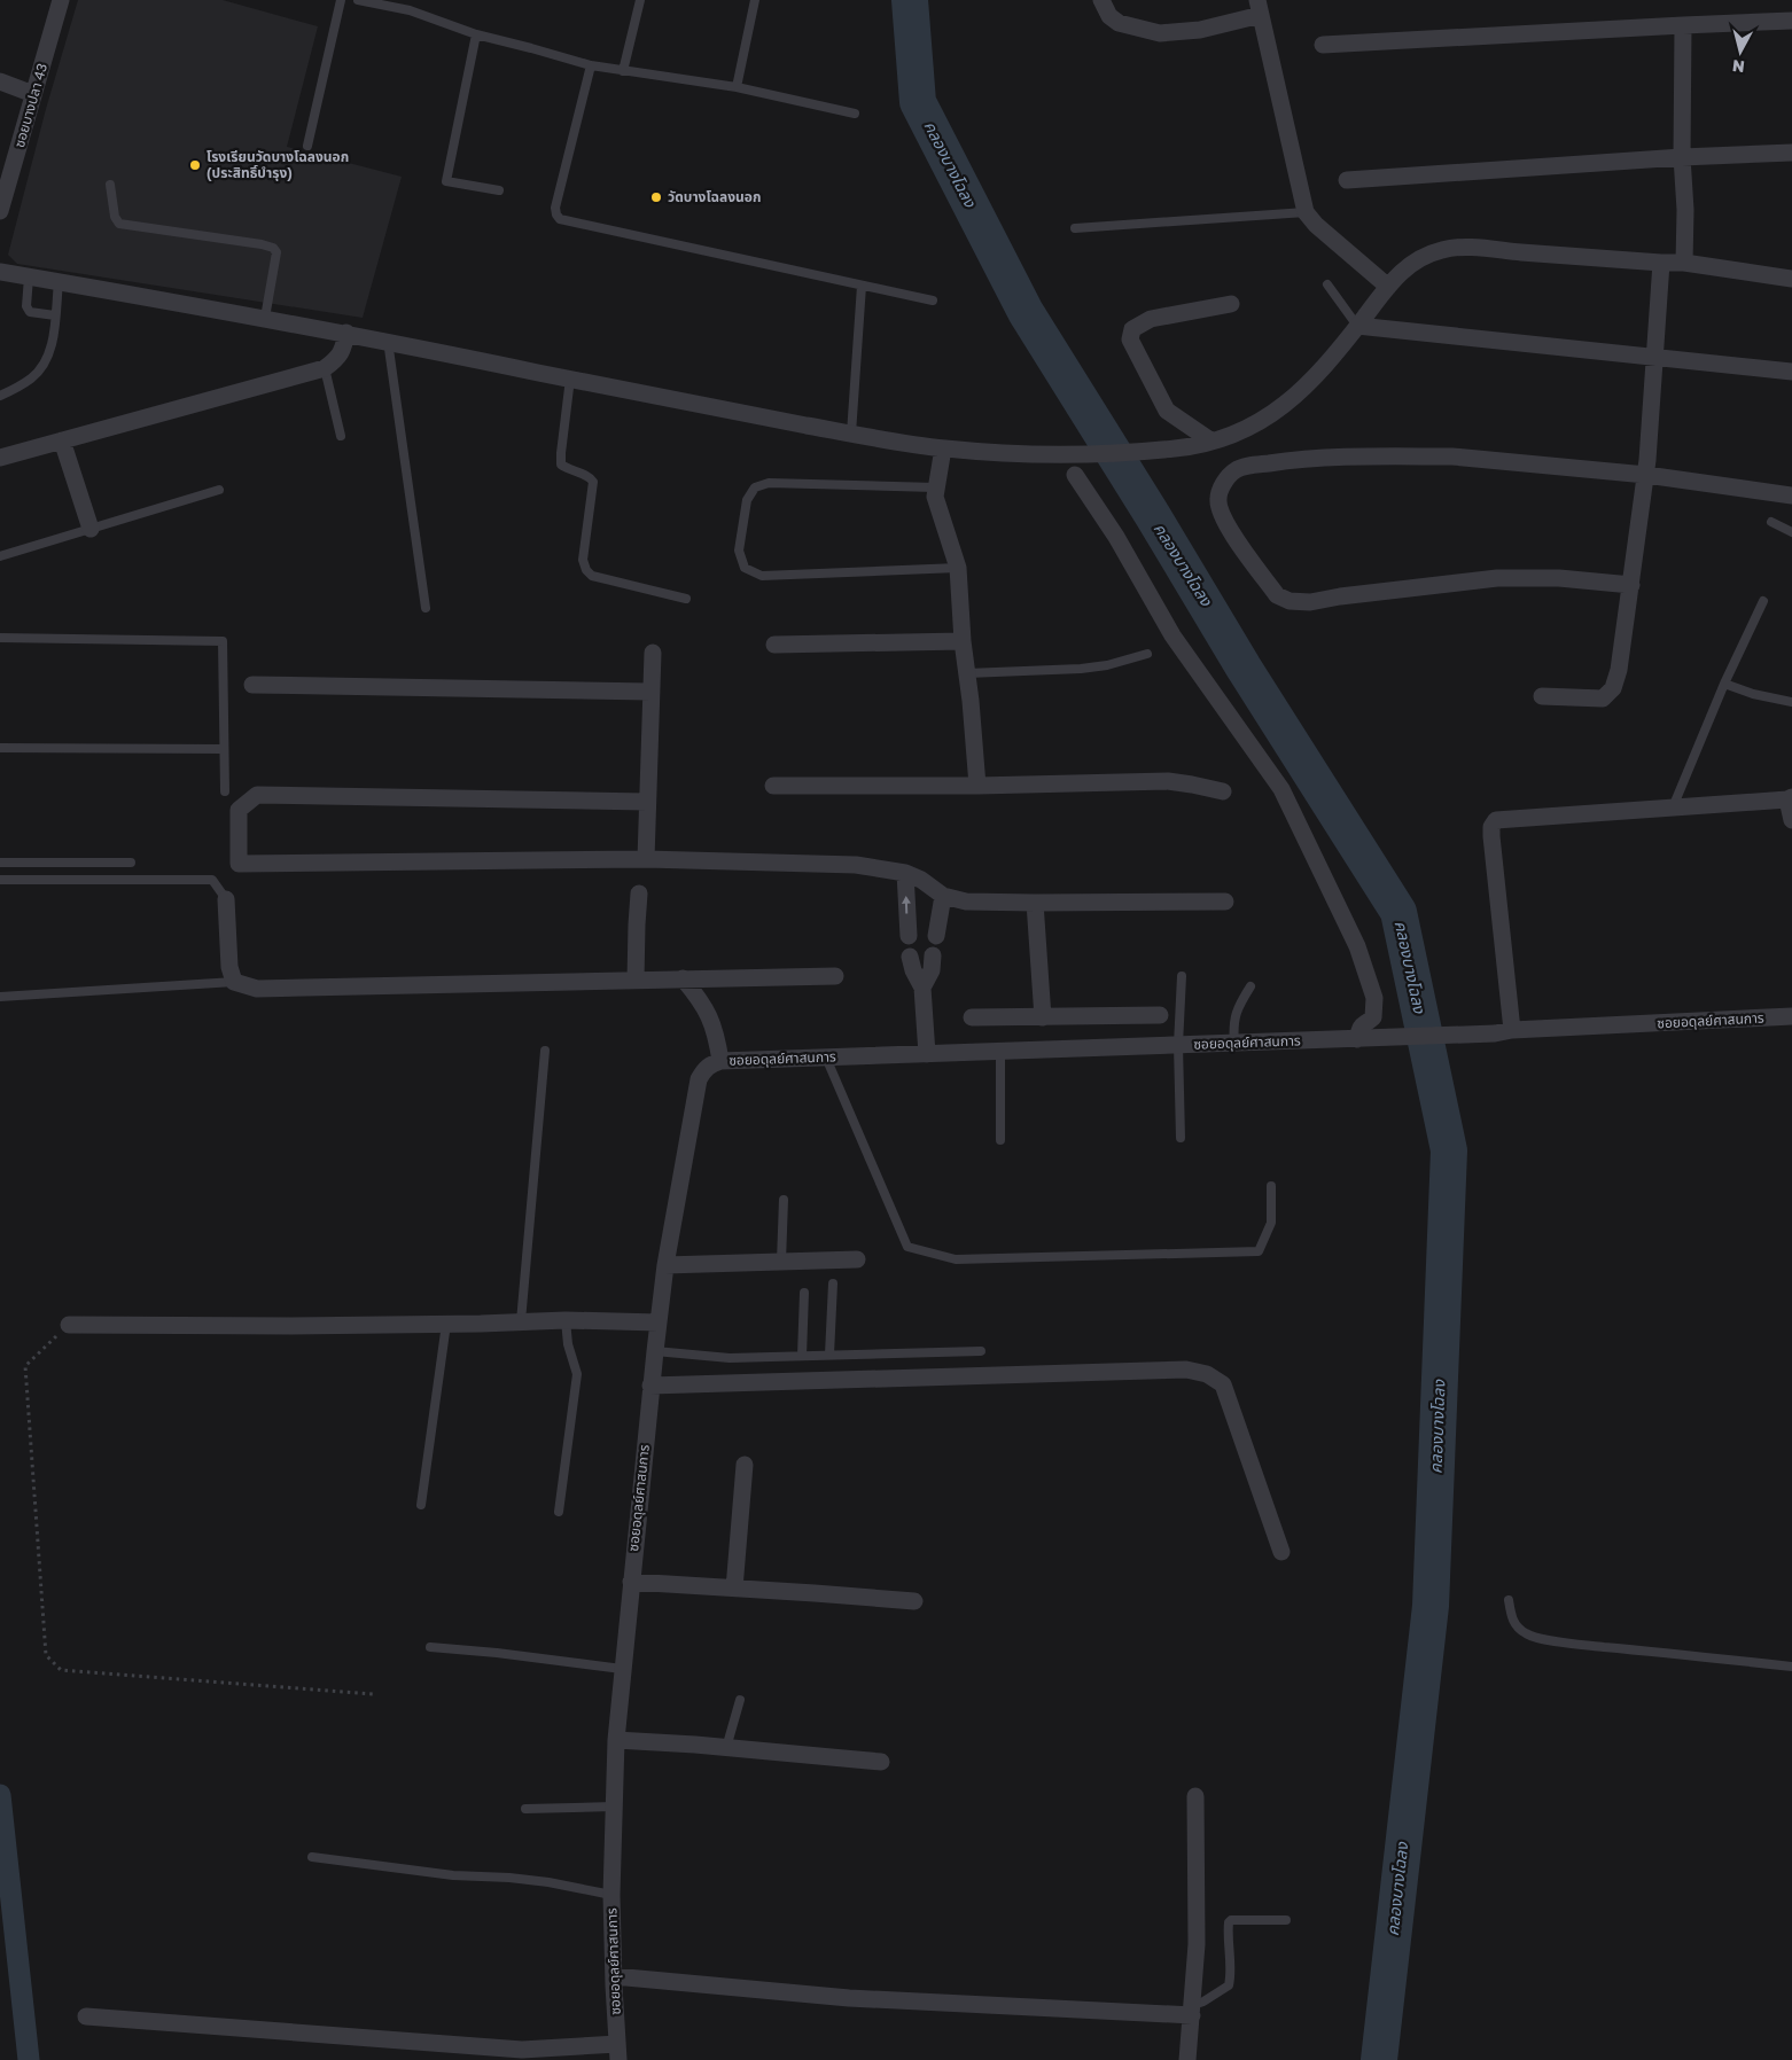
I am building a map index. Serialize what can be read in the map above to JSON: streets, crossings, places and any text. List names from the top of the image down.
{
  "streets": {
    "street": ["ซอยบางปลา 43", "ซอยอดุลย์ศาสนการ"]
  },
  "water": ["คลองบางโฉลง"],
  "places": ["โรงเรียนวัดบางโฉลงนอก (ประสิทธิ์บำรุง)", "วัดบางโฉลงนอก"],
  "north": "bottom"
}
